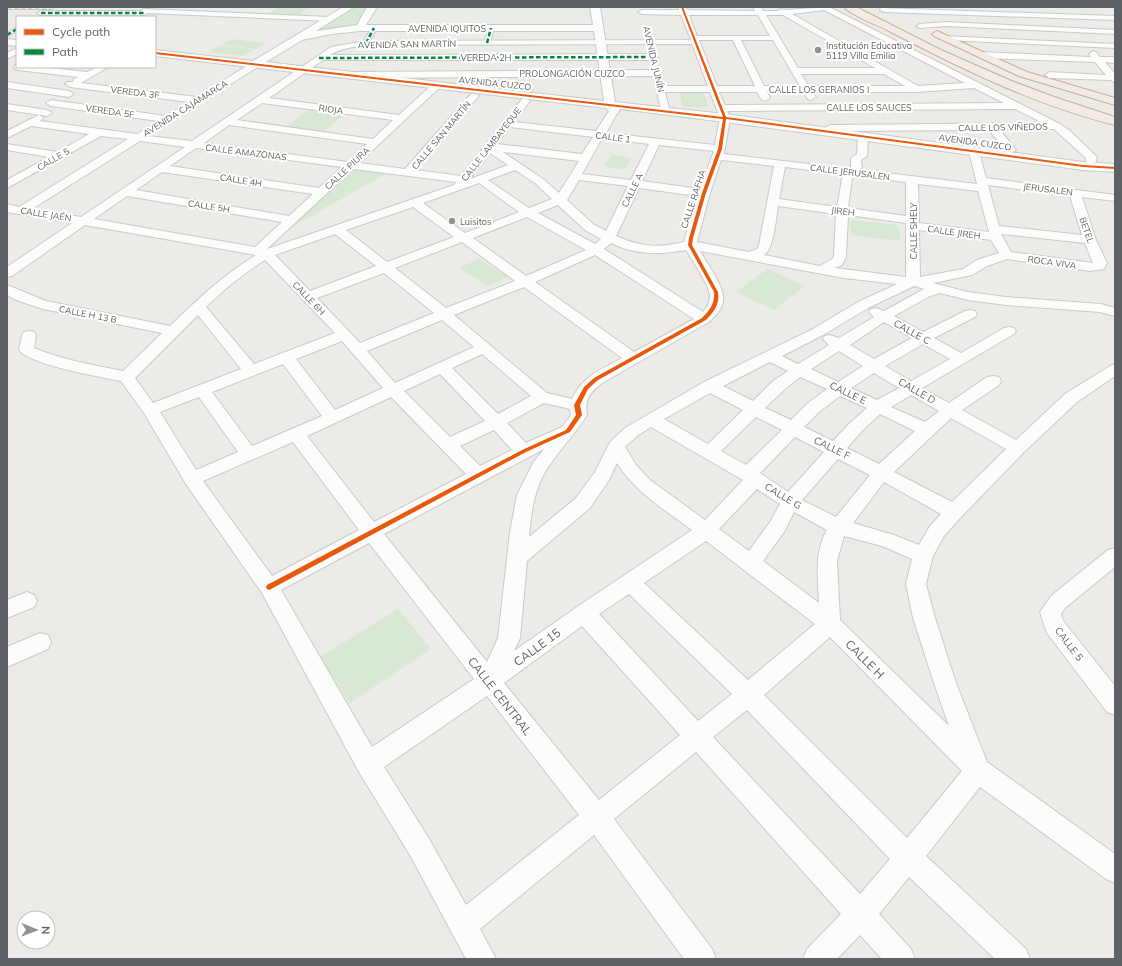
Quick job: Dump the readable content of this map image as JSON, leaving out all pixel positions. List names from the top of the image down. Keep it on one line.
{"streets":{"street":["AVENIDA IQUITOS","AVENIDA SAN MARTÍN","VEREDA 2H","AVENIDA JUNÍN","PROLONGACIÓN CUZCO","AVENIDA CUZCO","CALLE LOS GERANIOS I","VEREDA 3F","CALLE LOS SAUCES","AVENIDA CAJAMARCA","RIOJA","VEREDA 5F","CALLE LOS VIÑEDOS","CALLE SAN MARTÍN","CALLE 1","CALLE LAMBAYEQUE","CALLE AMAZONAS","CALLE 5","CALLE PIURA","CALLE JERUSALEN","CALLE 4H","JERUSALEN","CALLE A","CALLE RAFHA","CALLE 5H","JIREH","CALLE JAÉN","BETEL","CALLE SHELY","CALLE JIREH","ROCA VIVA","CALLE 6H","CALLE H 13 B","CALLE C","CALLE D","CALLE E","CALLE F","CALLE G","CALLE 15","CALLE H","CALLE CENTRAL"]},"crossings":[["AVENIDA IQUITOS","AVENIDA CAJAMARCA"],["AVENIDA SAN MARTÍN","VEREDA 2H"],["AVENIDA SAN MARTÍN","AVENIDA JUNÍN"],["AVENIDA SAN MARTÍN","AVENIDA CUZCO"],["AVENIDA SAN MARTÍN","RIOJA"],["AVENIDA SAN MARTÍN","CALLE AMAZONAS"],["AVENIDA SAN MARTÍN","CALLE 4H"],["AVENIDA SAN MARTÍN","CALLE 5H"],["AVENIDA SAN MARTÍN","CALLE JAÉN"],["VEREDA 2H","AVENIDA JUNÍN"],["AVENIDA JUNÍN","PROLONGACIÓN CUZCO"],["AVENIDA JUNÍN","AVENIDA CUZCO"],["AVENIDA JUNÍN","CALLE LOS GERANIOS I"],["PROLONGACIÓN CUZCO","AVENIDA CUZCO"],["AVENIDA CUZCO","CALLE LOS SAUCES"],["AVENIDA CUZCO","AVENIDA CAJAMARCA"],["AVENIDA CUZCO","CALLE LOS VIÑEDOS"],["AVENIDA CUZCO","CALLE SAN MARTÍN"],["AVENIDA CUZCO","CALLE LAMBAYEQUE"],["AVENIDA CUZCO","CALLE PIURA"],["AVENIDA CUZCO","CALLE RAFHA"],["VEREDA 3F","AVENIDA CAJAMARCA"],["CALLE LOS SAUCES","CALLE LOS VIÑEDOS"],["CALLE LOS SAUCES","CALLE RAFHA"],["AVENIDA CAJAMARCA","VEREDA 5F"],["AVENIDA CAJAMARCA","CALLE AMAZONAS"],["AVENIDA CAJAMARCA","CALLE JAÉN"],["RIOJA","CALLE PIURA"],["CALLE SAN MARTÍN","CALLE AMAZONAS"],["CALLE 1","CALLE LAMBAYEQUE"],["CALLE 1","CALLE JERUSALEN"],["CALLE 1","CALLE A"],["CALLE 1","CALLE RAFHA"],["CALLE LAMBAYEQUE","CALLE AMAZONAS"],["CALLE AMAZONAS","CALLE 5"],["CALLE AMAZONAS","CALLE PIURA"],["CALLE PIURA","CALLE 4H"],["CALLE PIURA","CALLE 5H"],["CALLE PIURA","CALLE 6H"],["CALLE JERUSALEN","JERUSALEN"],["CALLE JERUSALEN","CALLE RAFHA"],["CALLE JERUSALEN","CALLE SHELY"],["JERUSALEN","BETEL"],["JIREH","CALLE SHELY"],["JIREH","CALLE JIREH"],["BETEL","CALLE JIREH"],["BETEL","ROCA VIVA"],["CALLE SHELY","CALLE JIREH"],["CALLE C","CALLE 15"],["CALLE D","CALLE 15"],["CALLE E","CALLE 15"],["CALLE F","CALLE 15"],["CALLE G","CALLE 15"],["CALLE 15","CALLE H"],["CALLE 15","CALLE CENTRAL"]],"places":["Institución Educativa 5119 Villa Emilia","Luisitos"],"legend":["Cycle path","Path"],"north":"right"}
